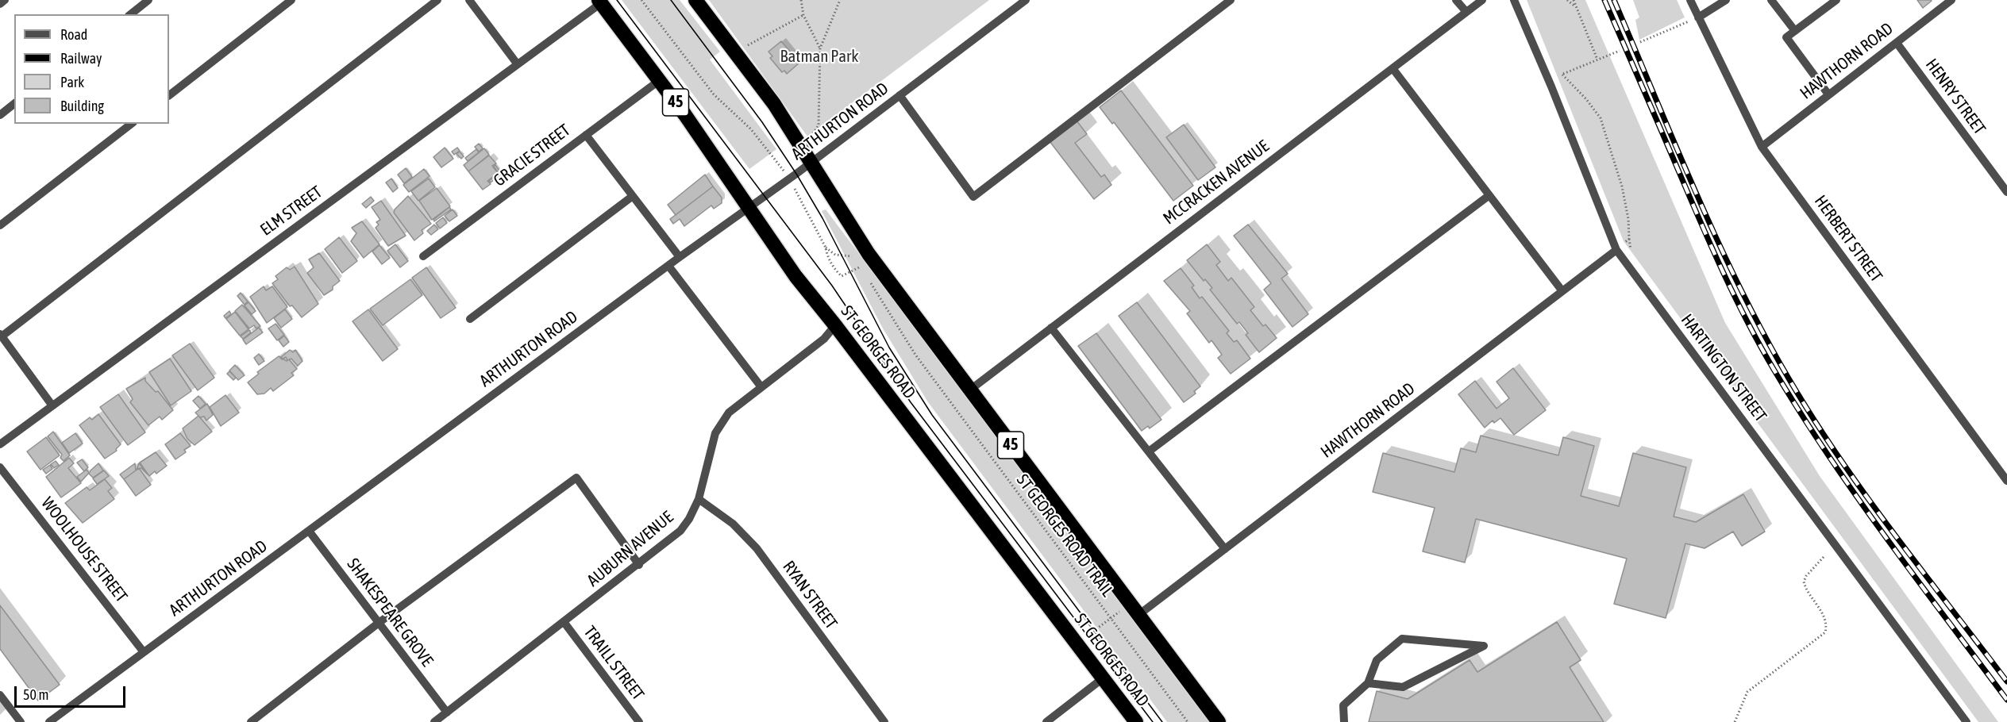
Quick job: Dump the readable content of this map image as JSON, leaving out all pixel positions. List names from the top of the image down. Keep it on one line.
{"streets":{"highway":["45","ST GEORGES ROAD"],"street":["HAWTHORN ROAD","HENRY STREET","ARTHURTON ROAD","GRACIE STREET","MCCRACKEN AVENUE","ELM STREET","HERBERT STREET","HARTINGTON STREET","AUBURN AVENUE","WOOLHOUSE STREET","RYAN STREET","SHAKESPEARE GROVE","TRAILL STREET"],"path":["ST GEORGES ROAD TRAIL"]},"crossings":[["HAWTHORN ROAD","HENRY STREET"],["HAWTHORN ROAD","45"],["HAWTHORN ROAD","HERBERT STREET"],["HAWTHORN ROAD","HARTINGTON STREET"],["45","ARTHURTON ROAD"],["45","MCCRACKEN AVENUE"],["ARTHURTON ROAD","ST GEORGES ROAD"],["ARTHURTON ROAD","WOOLHOUSE STREET"],["ARTHURTON ROAD","SHAKESPEARE GROVE"],["GRACIE STREET","ST GEORGES ROAD"],["ELM STREET","ST GEORGES ROAD"],["ST GEORGES ROAD","AUBURN AVENUE"],["AUBURN AVENUE","RYAN STREET"],["AUBURN AVENUE","SHAKESPEARE GROVE"],["AUBURN AVENUE","TRAILL STREET"]],"parks":["Batman Park"],"legend":["Road","Railway","Park","Building"],"scale_bar":"50 m"}
